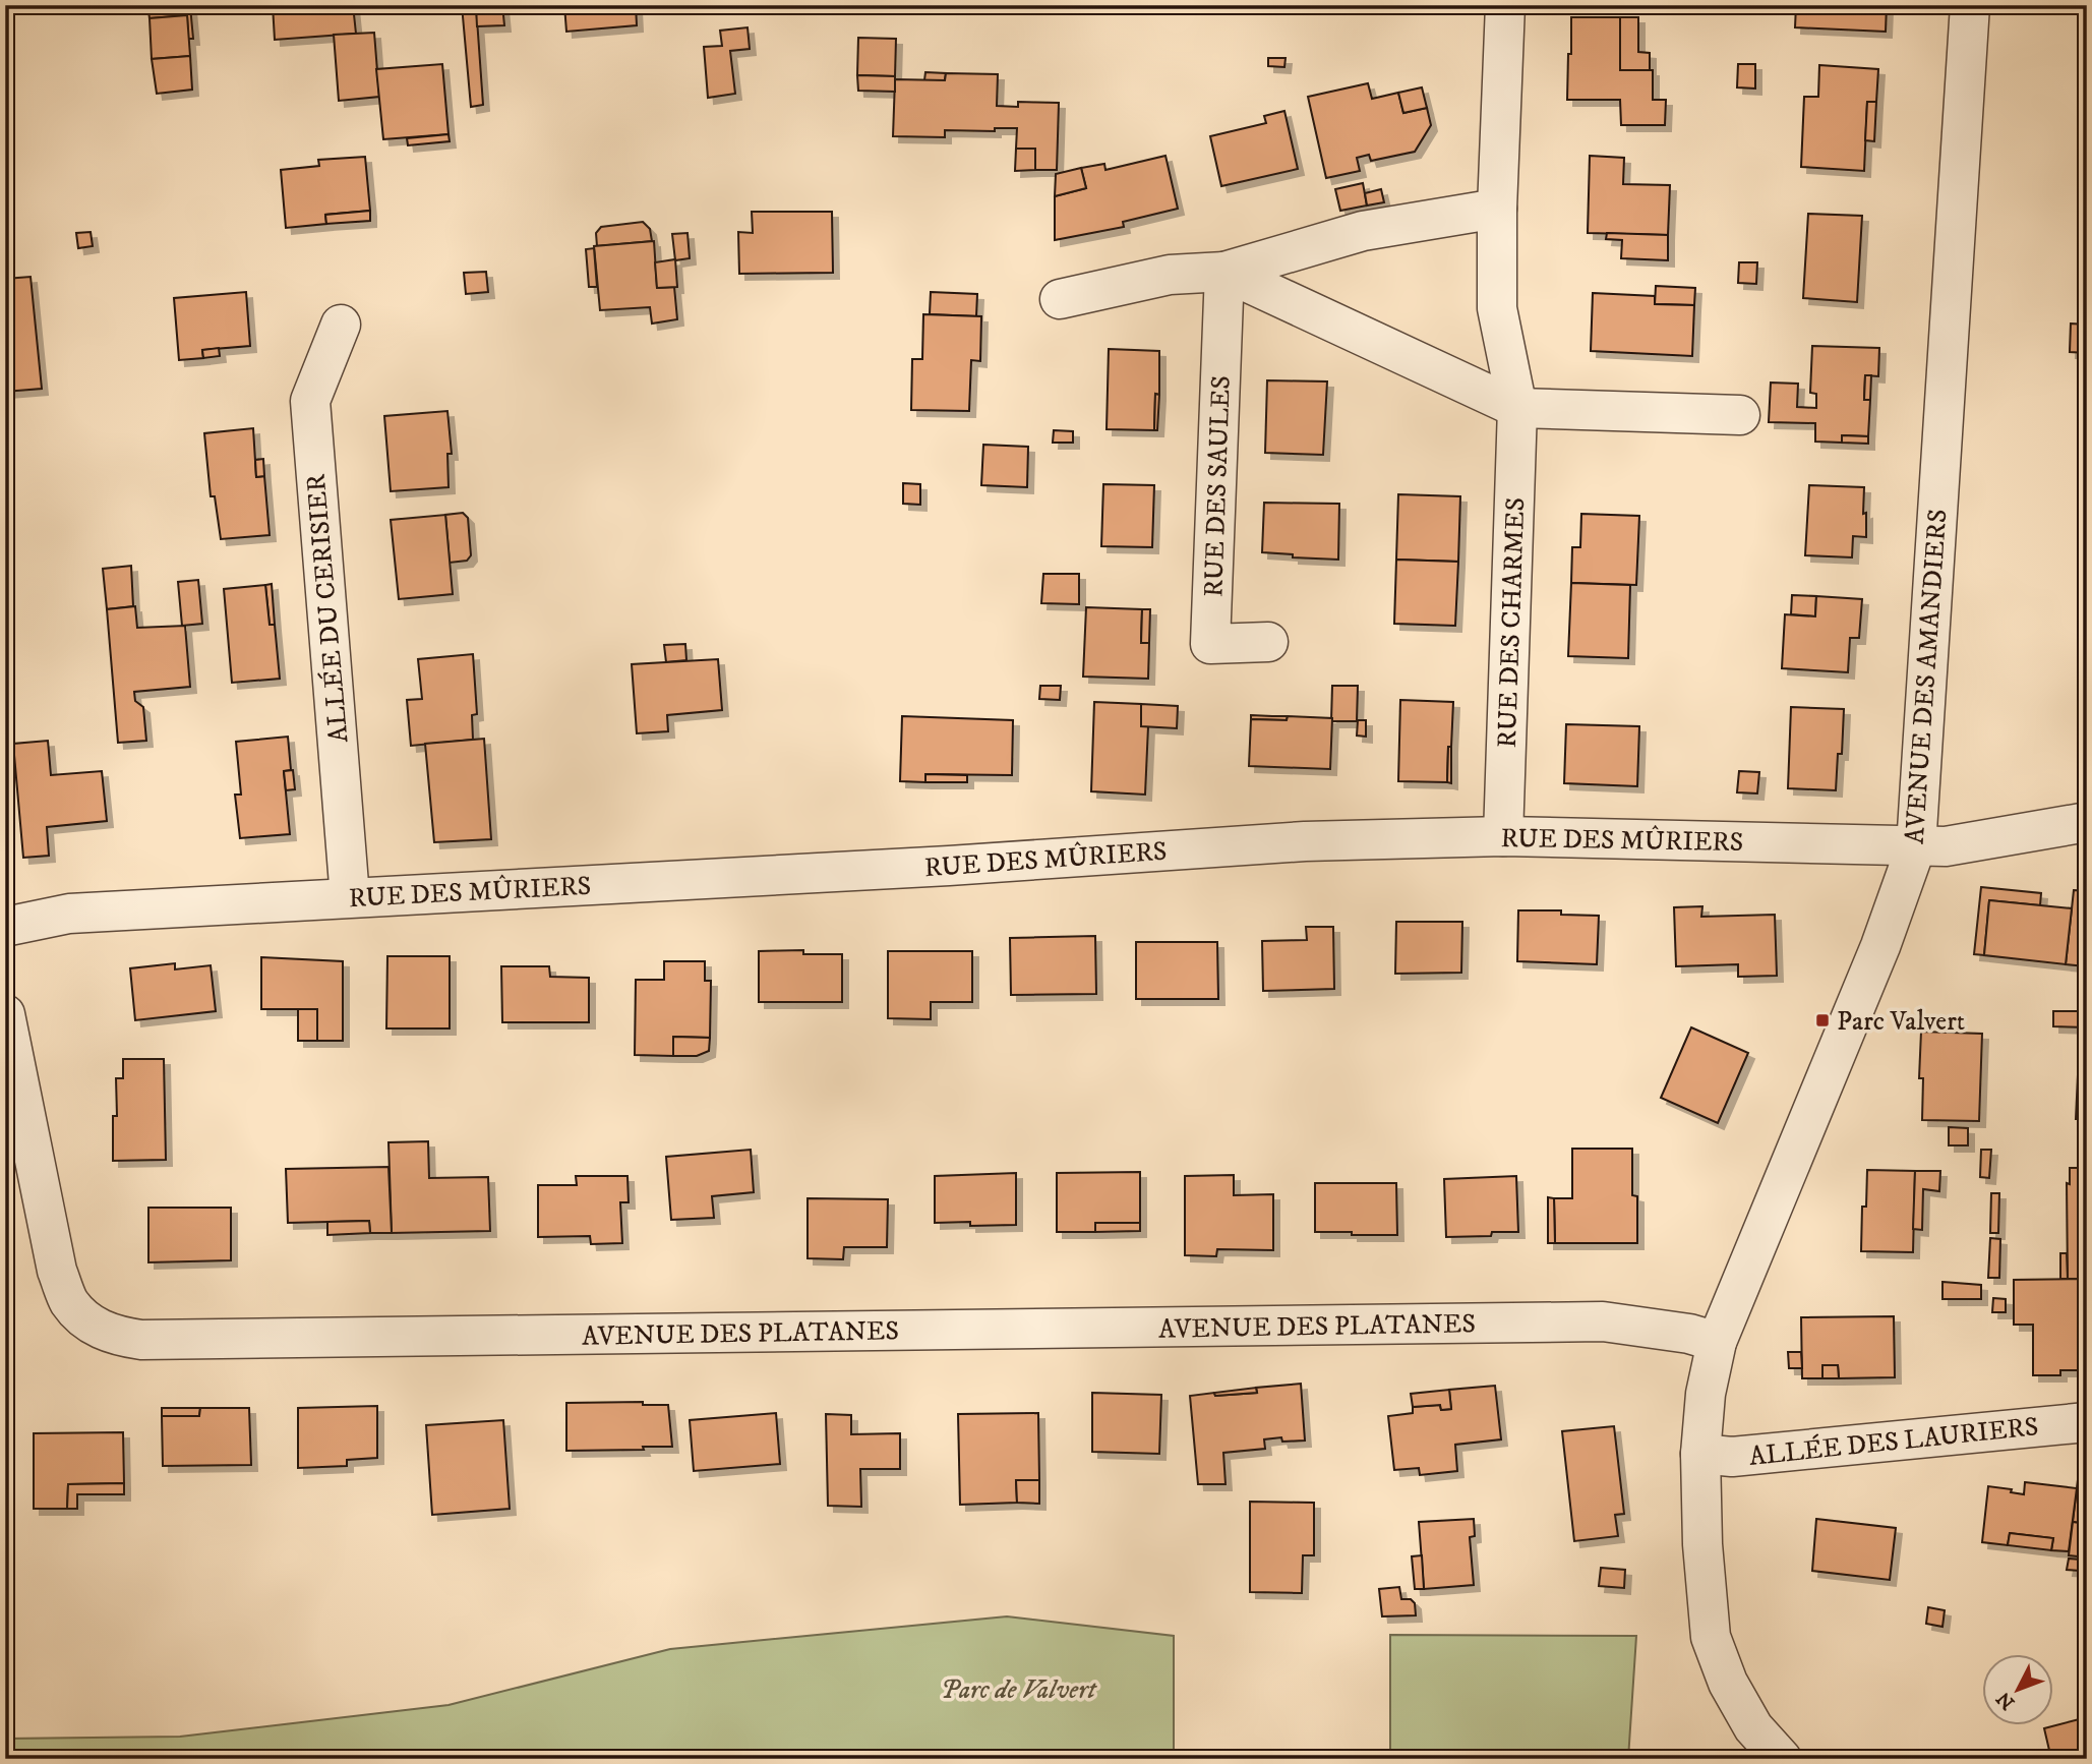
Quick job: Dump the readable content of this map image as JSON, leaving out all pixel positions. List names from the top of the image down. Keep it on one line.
{"streets":{"street":["RUE DES SAULES","ALLÉE DU CERISIER","RUE DES CHARMES","AVENUE DES AMANDIERS","RUE DES MÛRIERS","AVENUE DES PLATANES","ALLÉE DES LAURIERS"]},"crossings":[["ALLÉE DU CERISIER","RUE DES MÛRIERS"],["RUE DES CHARMES","RUE DES MÛRIERS"],["AVENUE DES AMANDIERS","RUE DES MÛRIERS"],["AVENUE DES AMANDIERS","AVENUE DES PLATANES"],["AVENUE DES AMANDIERS","ALLÉE DES LAURIERS"]],"parks":["Parc de Valvert"],"places":{"transit":["Parc Valvert"]},"north":"bottom left"}
